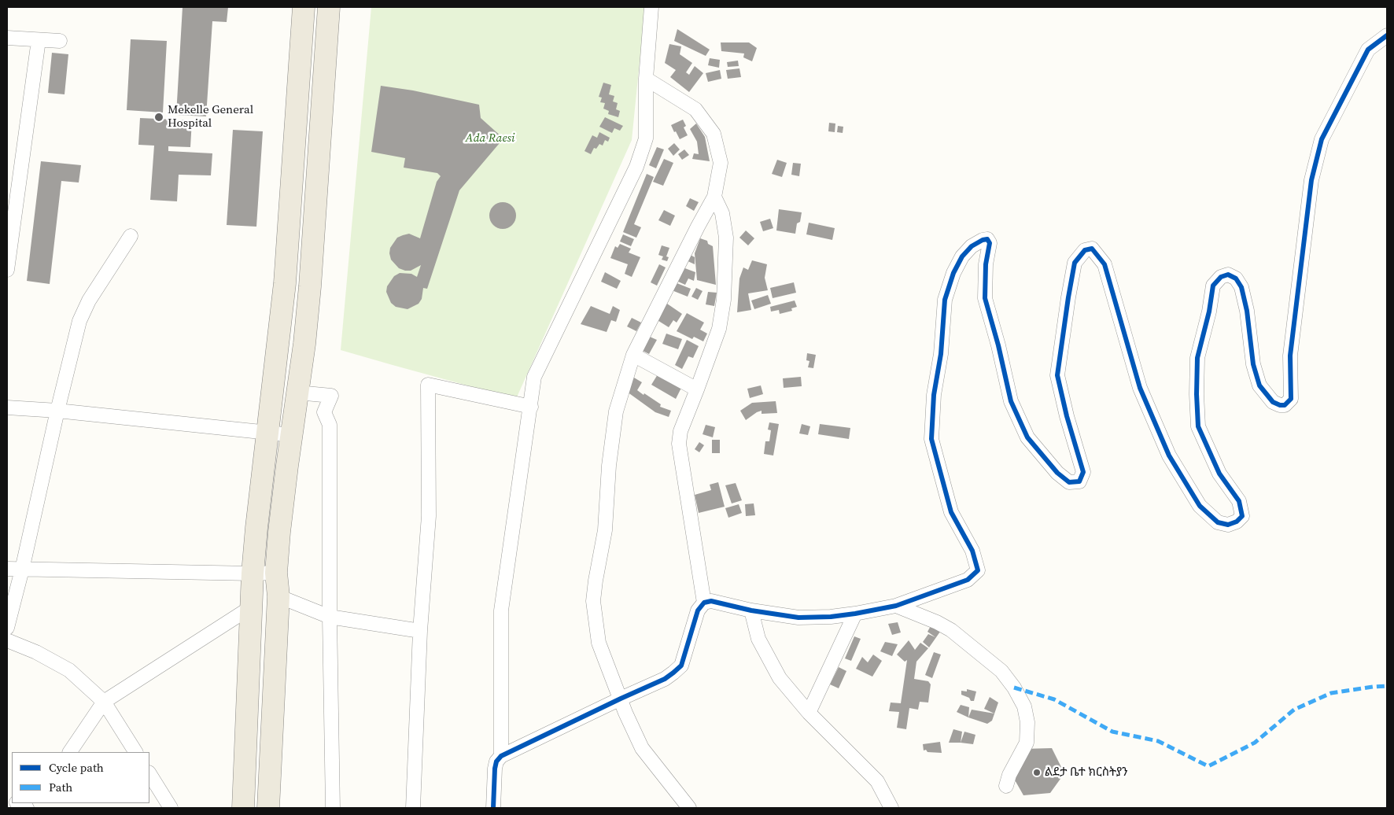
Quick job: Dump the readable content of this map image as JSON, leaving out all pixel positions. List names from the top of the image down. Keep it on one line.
{"parks":["Ada Raesi"],"places":["Mekelle General Hospital","ልደታ ቤተ ክርስትያን"],"legend":["Cycle path","Path"]}
